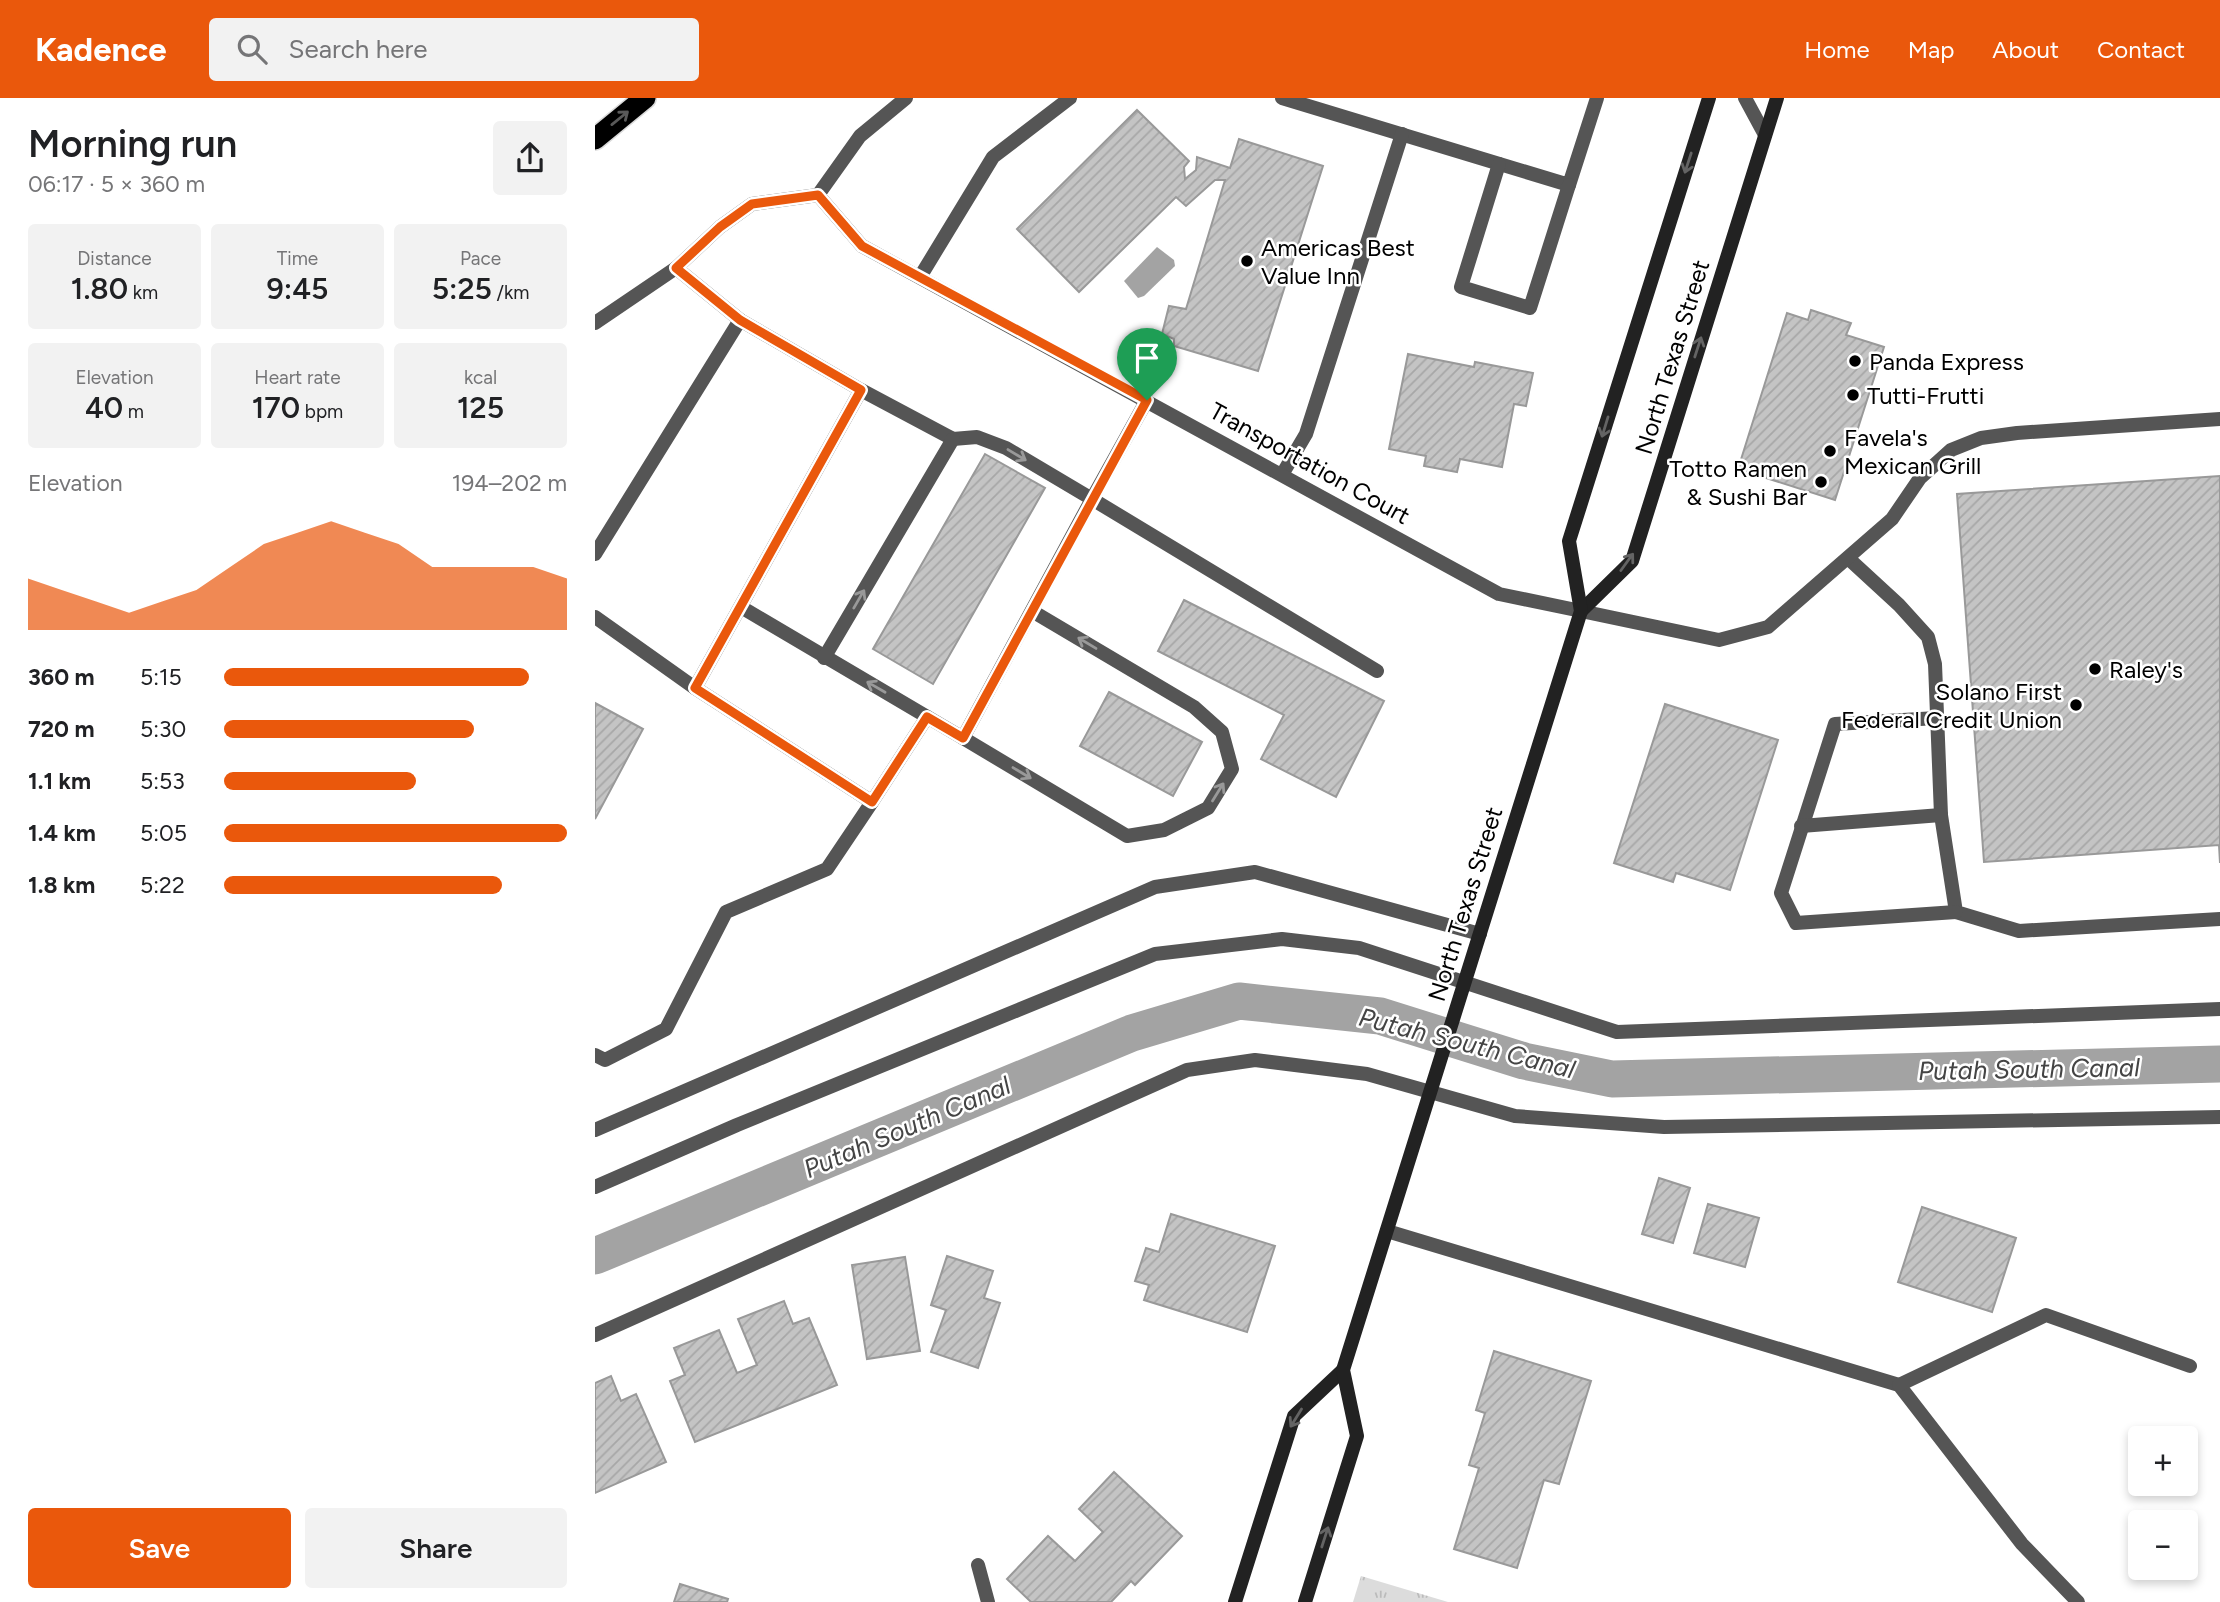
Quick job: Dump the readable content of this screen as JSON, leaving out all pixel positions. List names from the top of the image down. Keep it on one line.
{"streets":{"main road":["North Texas Street"],"street":["Transportation Court"]},"crossings":[["North Texas Street","Transportation Court"]],"water":["Putah South Canal"],"places":["Americas Best Value Inn","Panda Express","Tutti-Frutti","Favela's Mexican Grill","Totto Ramen & Sushi Bar","Raley's","Solano First Federal Credit Union"],"page":{"header":"Kadence","search":"Search here","nav":["Home","Map","About","Contact"],"heading":["Morning run","06:17 · 5 × 360 m"],"stats":[["Distance","1.80 km"],["Time","9:45"],["Pace","5:25 /km"],["Elevation","40 m"],["Heart rate","170 bpm"],["kcal","125"]],"chart":["Elevation","194–202 m"],"list":[{"name":"360 m","note":"5:15"},{"name":"720 m","note":"5:30"},{"name":"1.1 km","note":"5:53"},{"name":"1.4 km","note":"5:05"},{"name":"1.8 km","note":"5:22"}],"map_buttons":["+","−"],"buttons":["Save","Share"]}}
